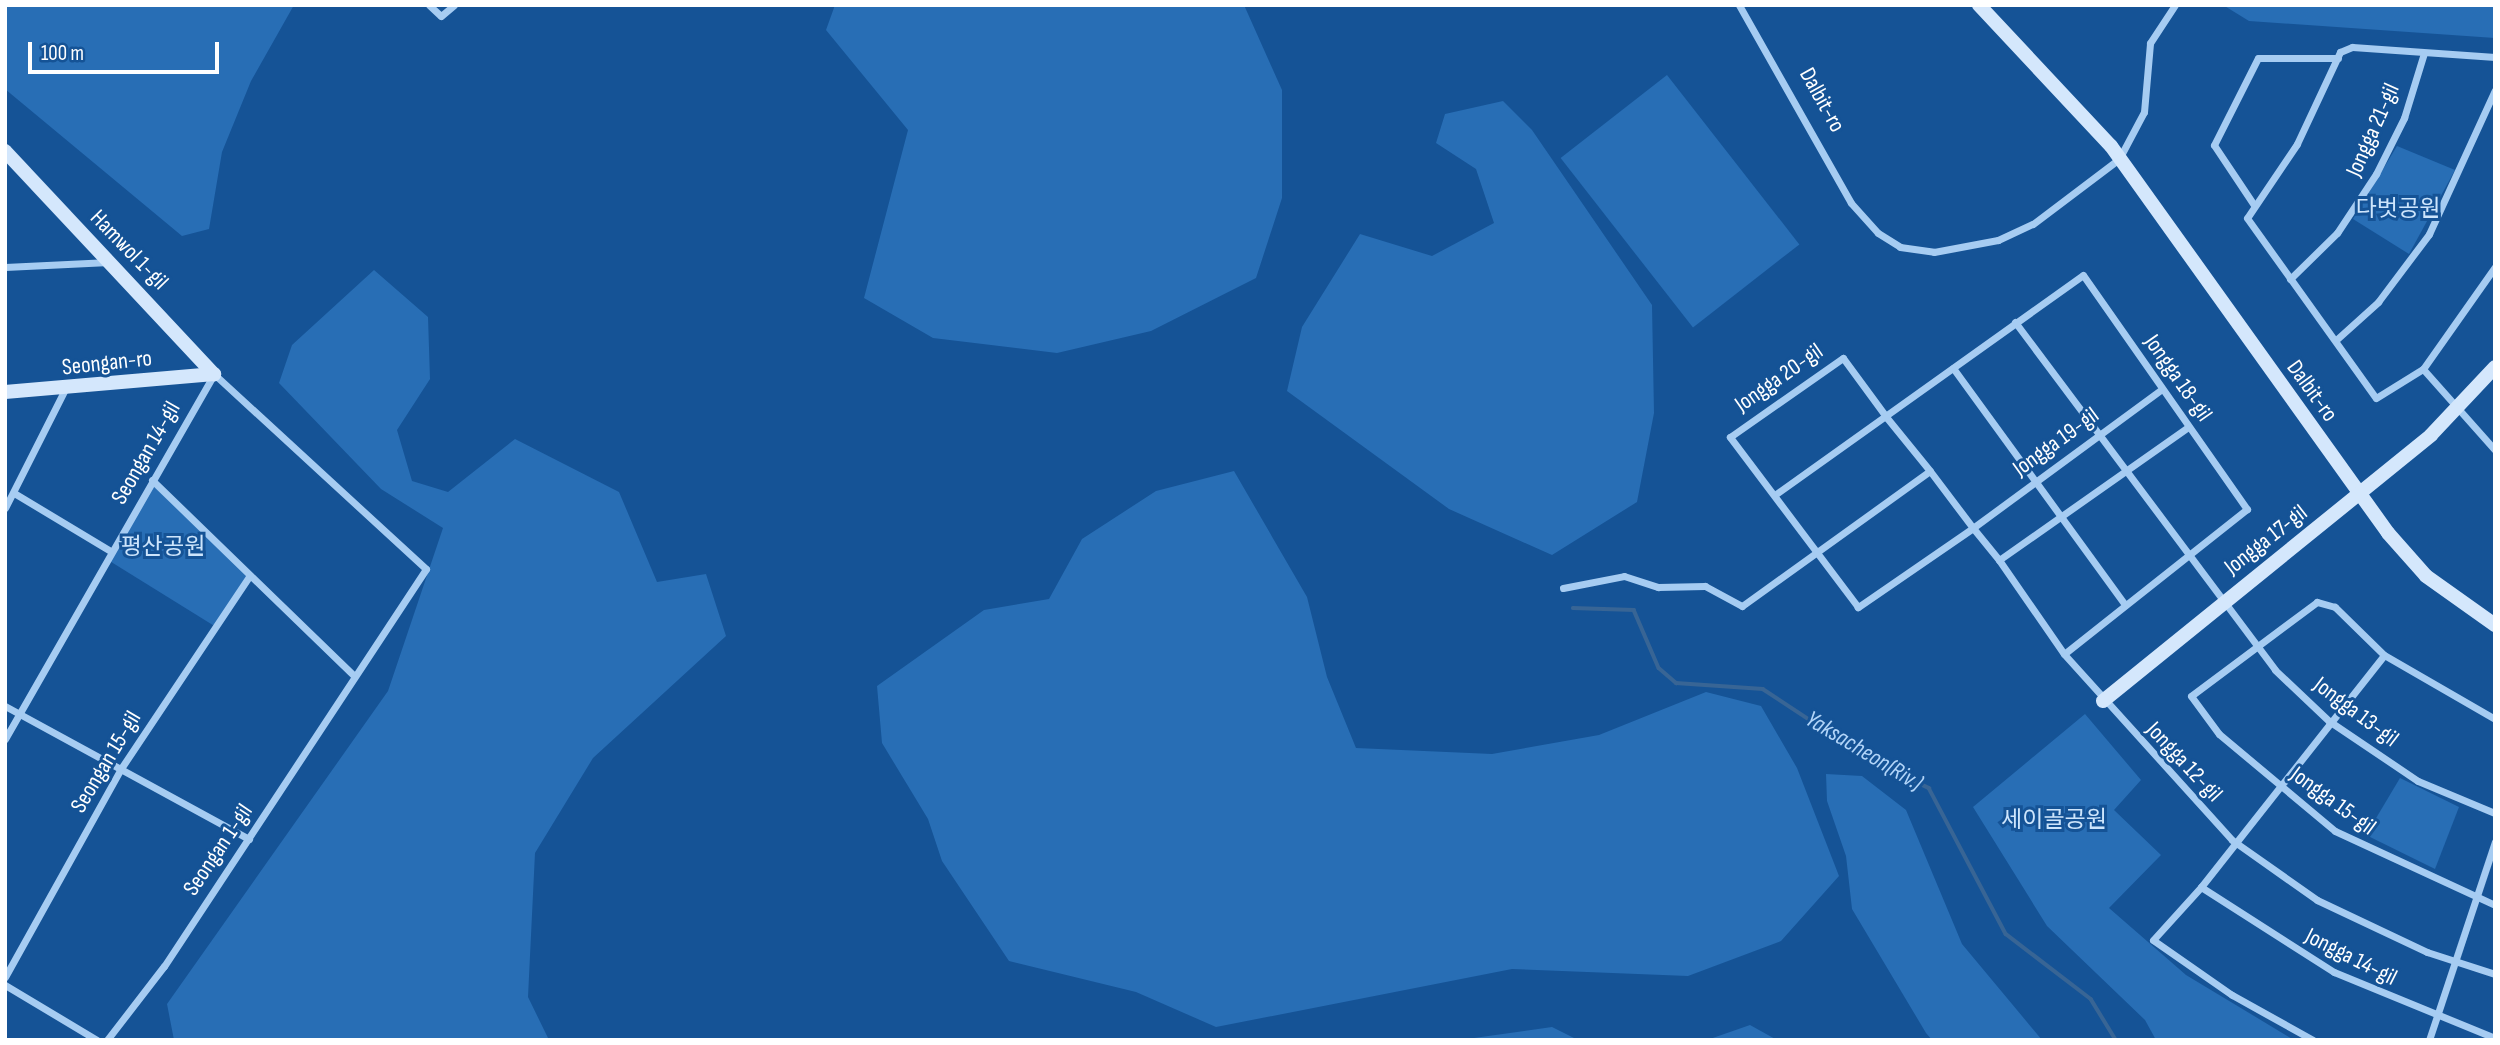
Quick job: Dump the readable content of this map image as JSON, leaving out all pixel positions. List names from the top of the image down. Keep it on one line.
{"streets":{"street":["Dalbit-ro","Jongga 21-gil","Hamwol 1-gil","Seongan-ro","Jongga 20-gil","Jongga 18-gil","Jongga 19-gil","Seongan 14-gil","Jongga 17-gil","Jongga 13-gil","Seongan 15-gil","Jongga 12-gil","Jongga 15-gil","Seongan 1-gil","Jongga 14-gil"]},"crossings":[["Dalbit-ro","Jongga 17-gil"],["Hamwol 1-gil","Seongan-ro"],["Hamwol 1-gil","Seongan 14-gil"],["Hamwol 1-gil","Seongan 1-gil"],["Seongan-ro","Seongan 14-gil"],["Seongan-ro","Seongan 1-gil"],["Jongga 20-gil","Jongga 18-gil"],["Jongga 20-gil","Jongga 19-gil"],["Jongga 20-gil","Jongga 12-gil"],["Jongga 18-gil","Jongga 19-gil"],["Jongga 18-gil","Jongga 13-gil"],["Jongga 18-gil","Jongga 12-gil"],["Jongga 19-gil","Jongga 12-gil"],["Seongan 14-gil","Seongan 1-gil"],["Jongga 17-gil","Jongga 13-gil"],["Jongga 17-gil","Jongga 12-gil"],["Jongga 13-gil","Jongga 15-gil"]],"water":["Yaksacheon(Riv.)"],"parks":["다벗공원","평산공원","세이골공원"],"scale_bar":"100 m"}
